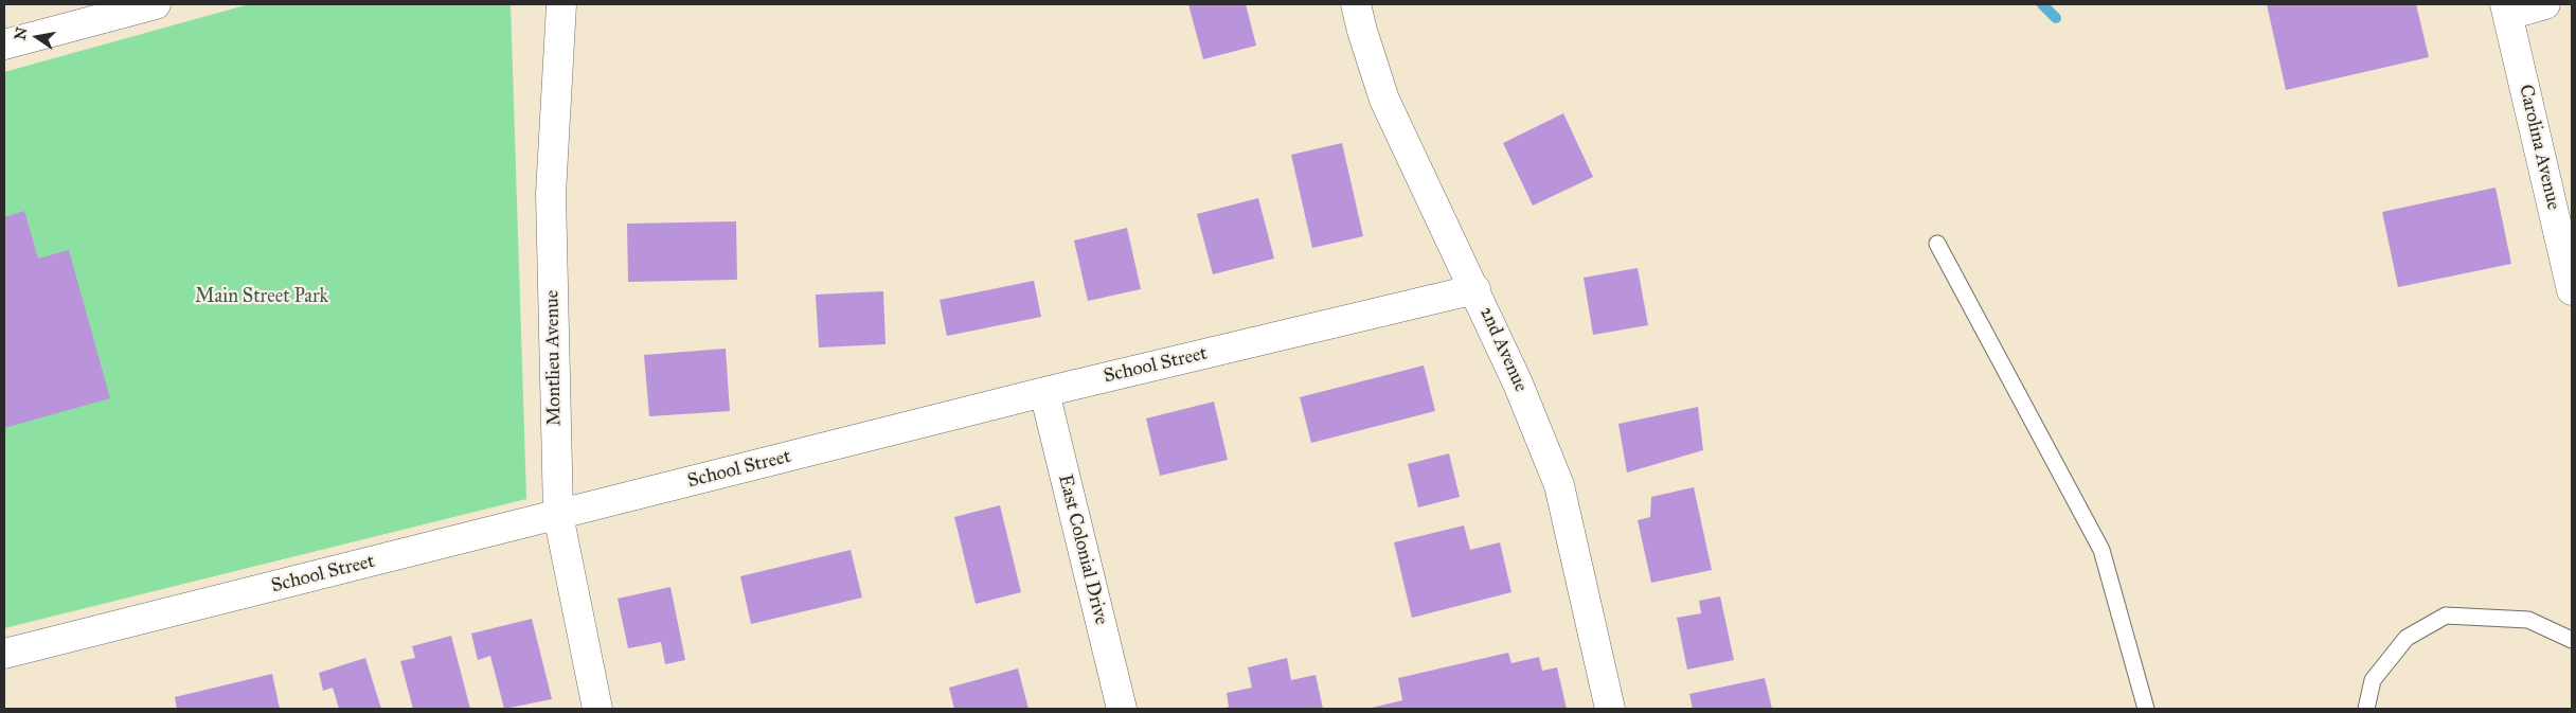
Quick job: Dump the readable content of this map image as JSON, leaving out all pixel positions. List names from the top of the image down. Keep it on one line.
{"streets":{"street":["Carolina Avenue","2nd Avenue","Montlieu Avenue","School Street","East Colonial Drive"]},"crossings":[["2nd Avenue","School Street"],["Montlieu Avenue","School Street"],["School Street","East Colonial Drive"]],"parks":["Main Street Park"],"north":"left"}
